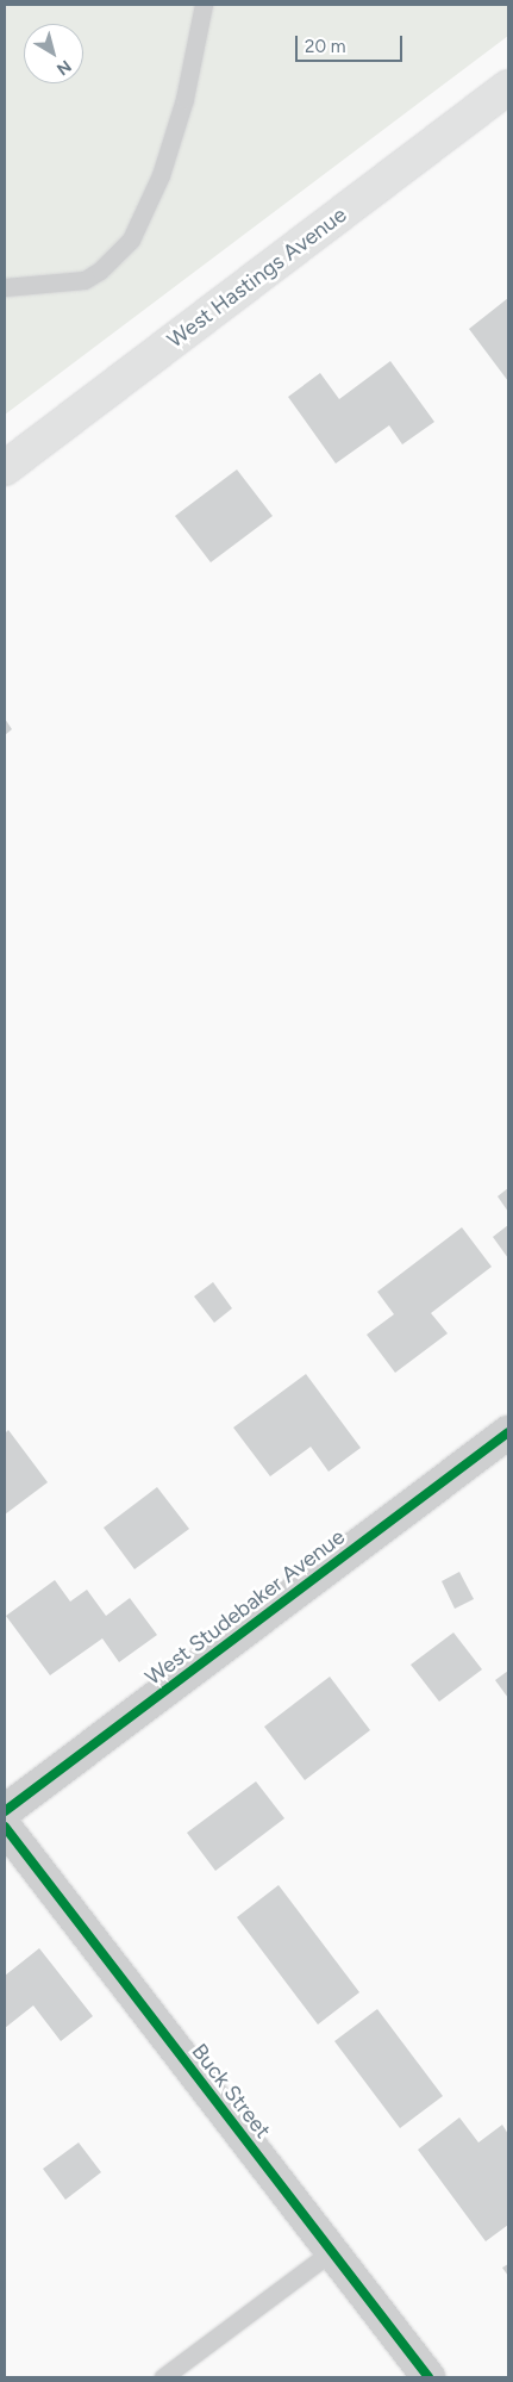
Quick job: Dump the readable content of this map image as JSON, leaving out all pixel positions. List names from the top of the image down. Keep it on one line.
{"streets":{"main road":["West Hastings Avenue"],"street":["West Studebaker Avenue","Buck Street"]},"scale_bar":"20 m","north":"bottom right"}
